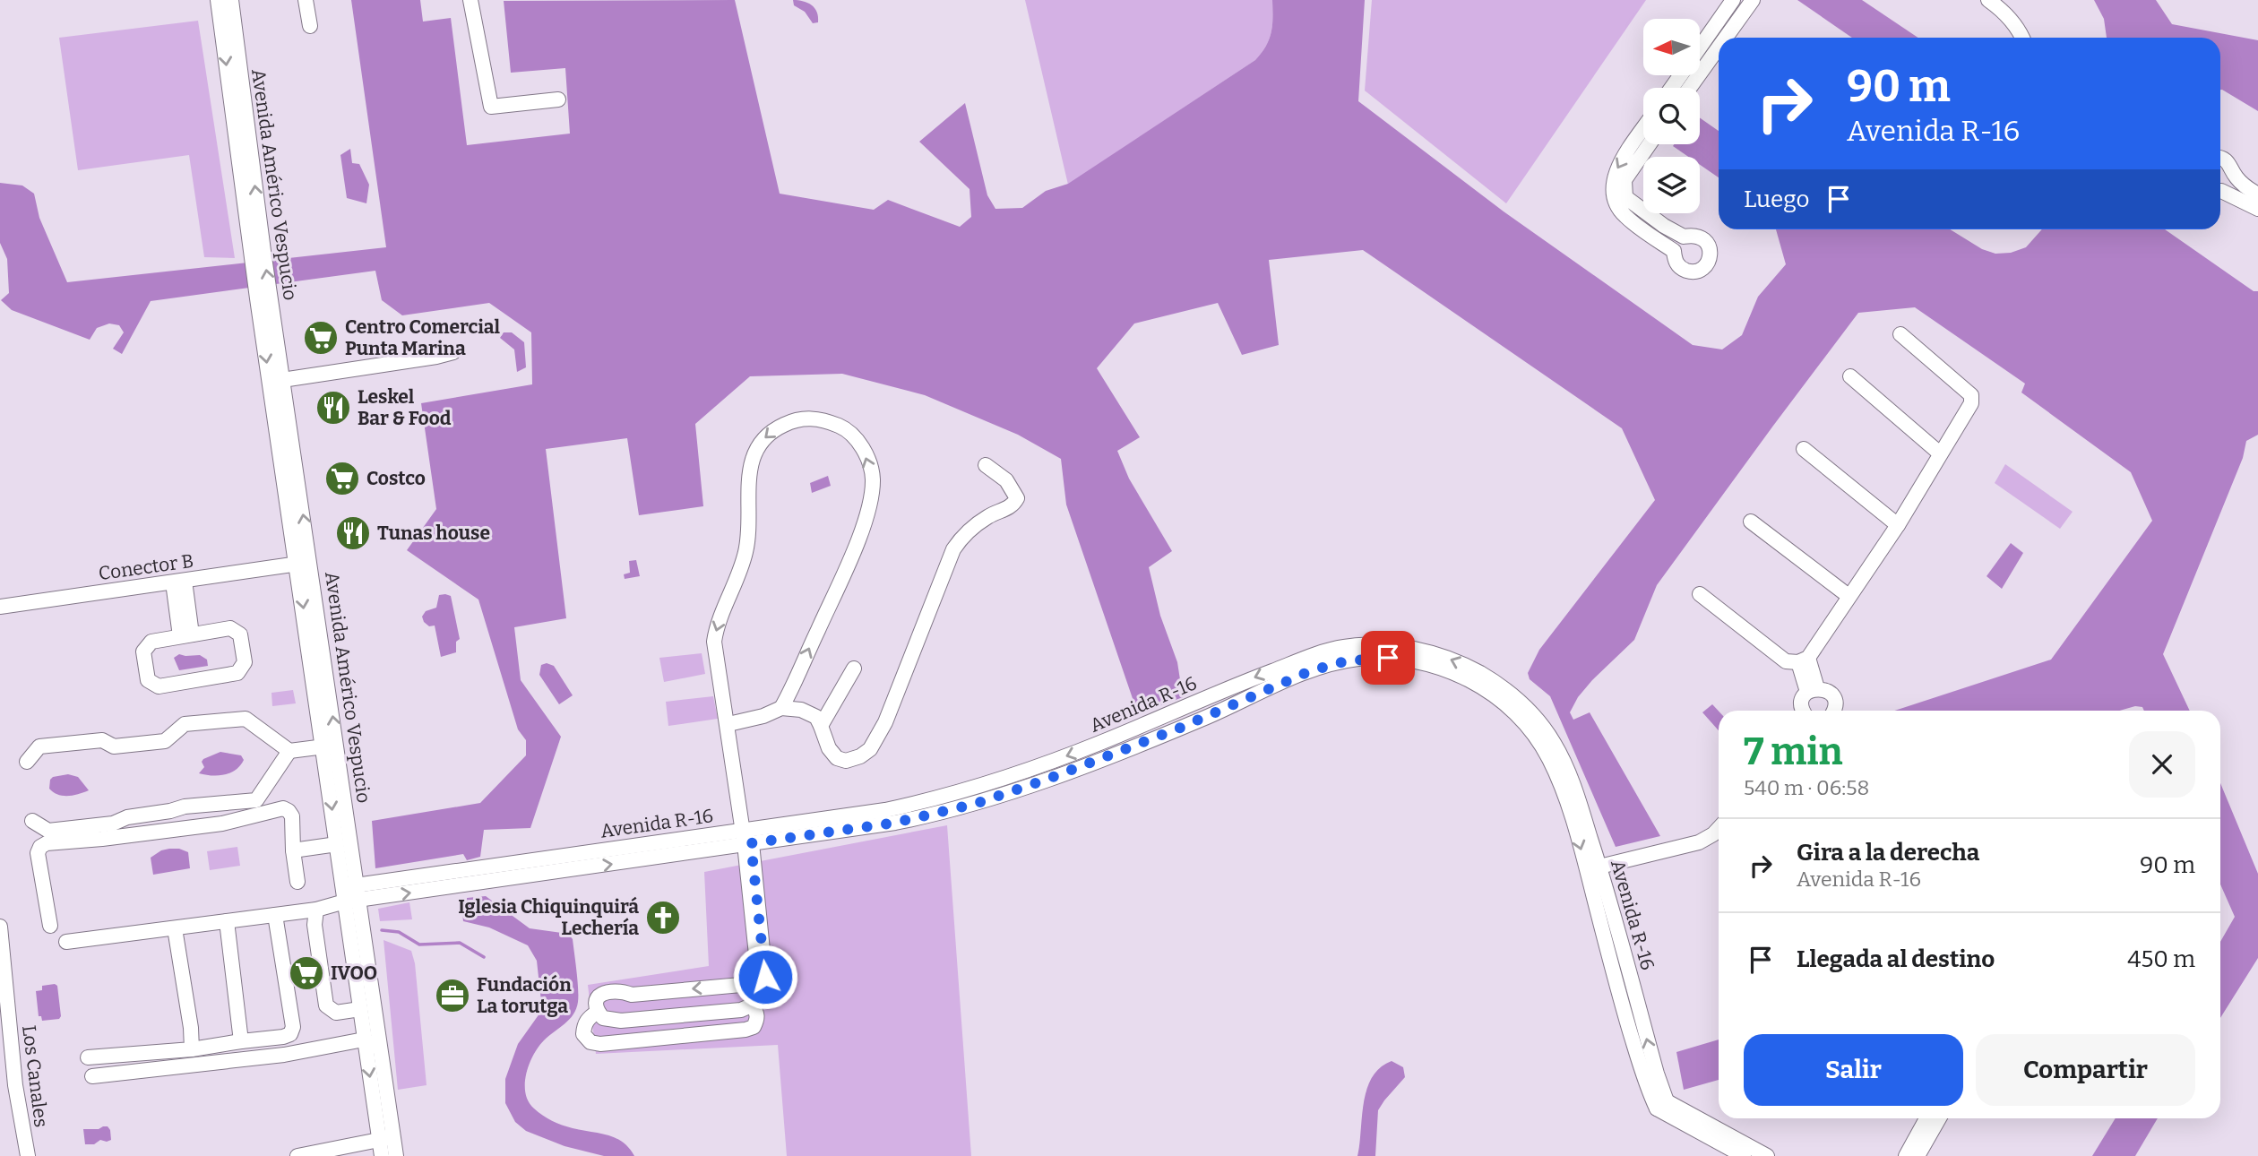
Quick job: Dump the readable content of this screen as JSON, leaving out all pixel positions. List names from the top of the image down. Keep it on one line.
{"streets":{"street":["Avenida Américo Vespucio","Conector B","Avenida R-16","Los Canales"]},"crossings":[["Avenida Américo Vespucio","Conector B"],["Avenida Américo Vespucio","Avenida R-16"]],"places":{"supermarket":["Centro Comercial Punta Marina","Costco","IVOO"],"restaurant":["Leskel Bar & Food","Tunas house"],"church":["Iglesia Chiquinquirá Lechería"],"office":["Fundación La torutga"]},"north":"left","page":{"turn":["90 m","Avenida R-16"],"then":"Luego","heading":["7 min","540 m · 06:58"],"list":[{"name":"Gira a la derecha","note":"Avenida R-16","value":"90 m"},{"name":"Llegada al destino","value":"450 m"}],"buttons":["Salir","Compartir"]}}
